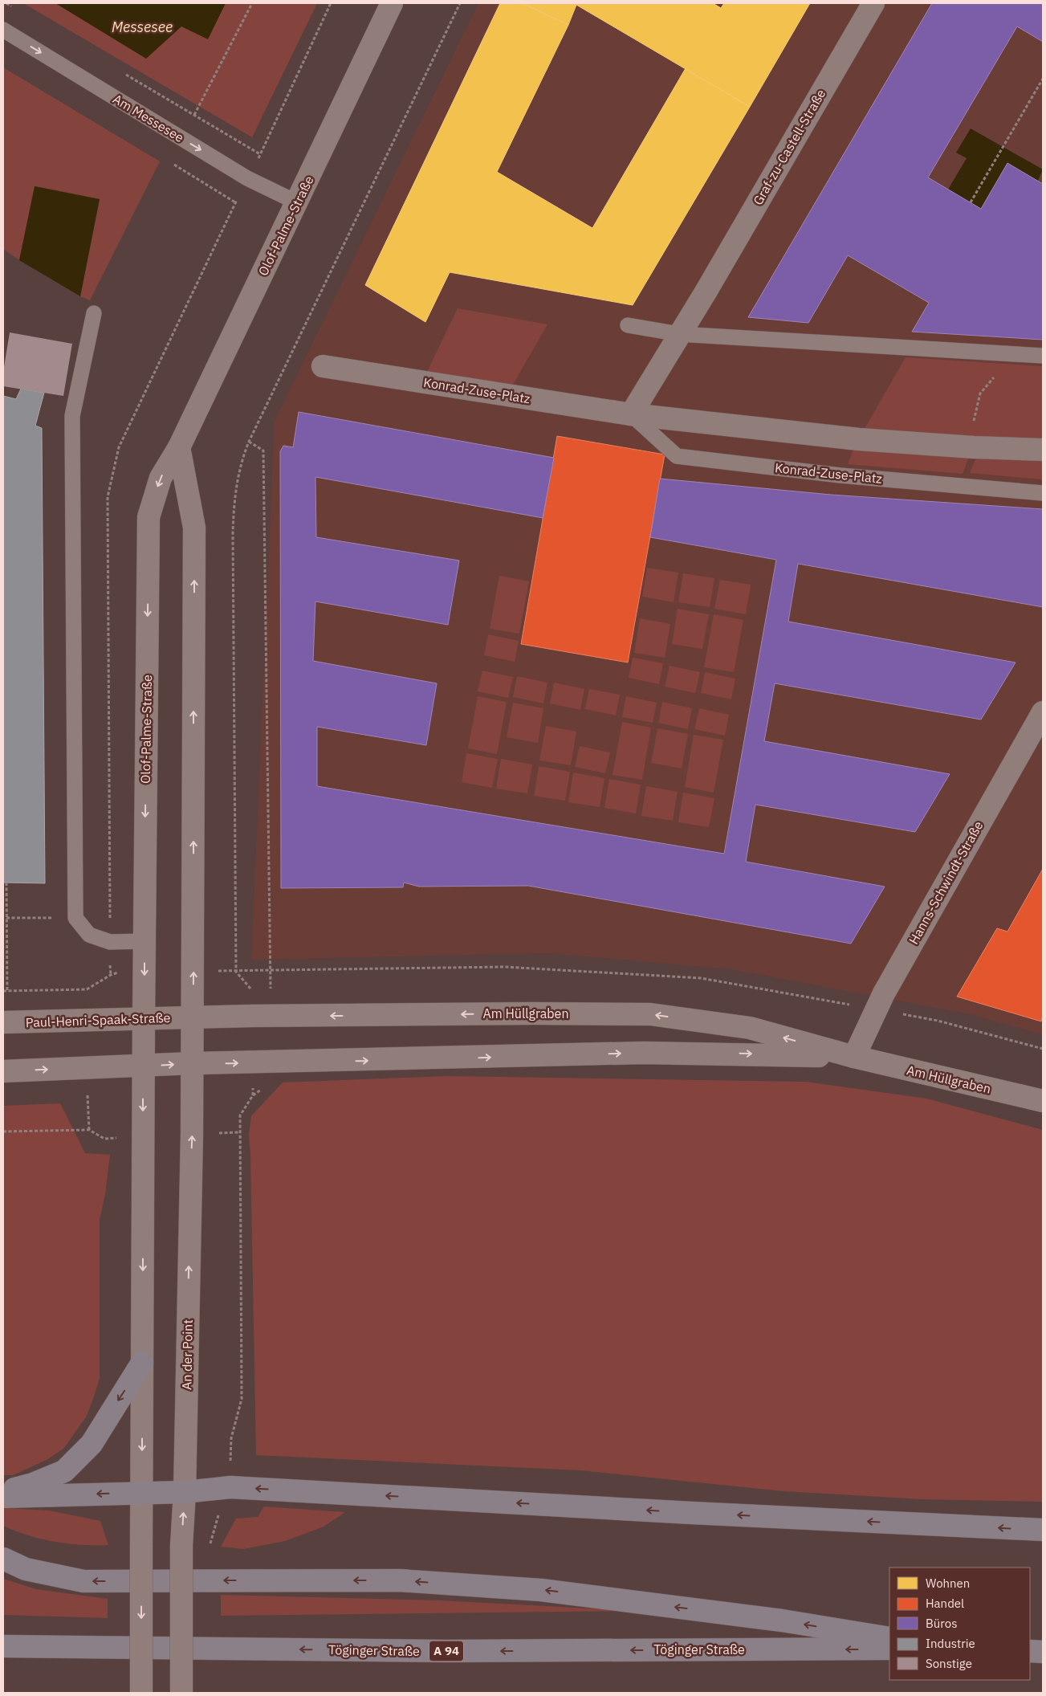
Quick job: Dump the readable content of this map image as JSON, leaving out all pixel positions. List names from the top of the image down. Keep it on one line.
{"streets":{"highway":["Töginger Straße","A 94"],"main road":["Graf-zu-Castell-Straße","Olof-Palme-Straße","Konrad-Zuse-Platz","Hanns-Schwindt-Straße","Am Hüllgraben","Paul-Henri-Spaak-Straße","An der Point"],"lane":["Am Messesee"]},"crossings":[["Am Messesee","Olof-Palme-Straße"],["Olof-Palme-Straße","Paul-Henri-Spaak-Straße"],["Hanns-Schwindt-Straße","Am Hüllgraben"],["Am Hüllgraben","Paul-Henri-Spaak-Straße"],["Am Hüllgraben","An der Point"],["Paul-Henri-Spaak-Straße","An der Point"]],"one_way":["Am Messesee"],"water":["Messesee"],"legend":["Wohnen","Handel","Büros","Industrie","Sonstige"]}
